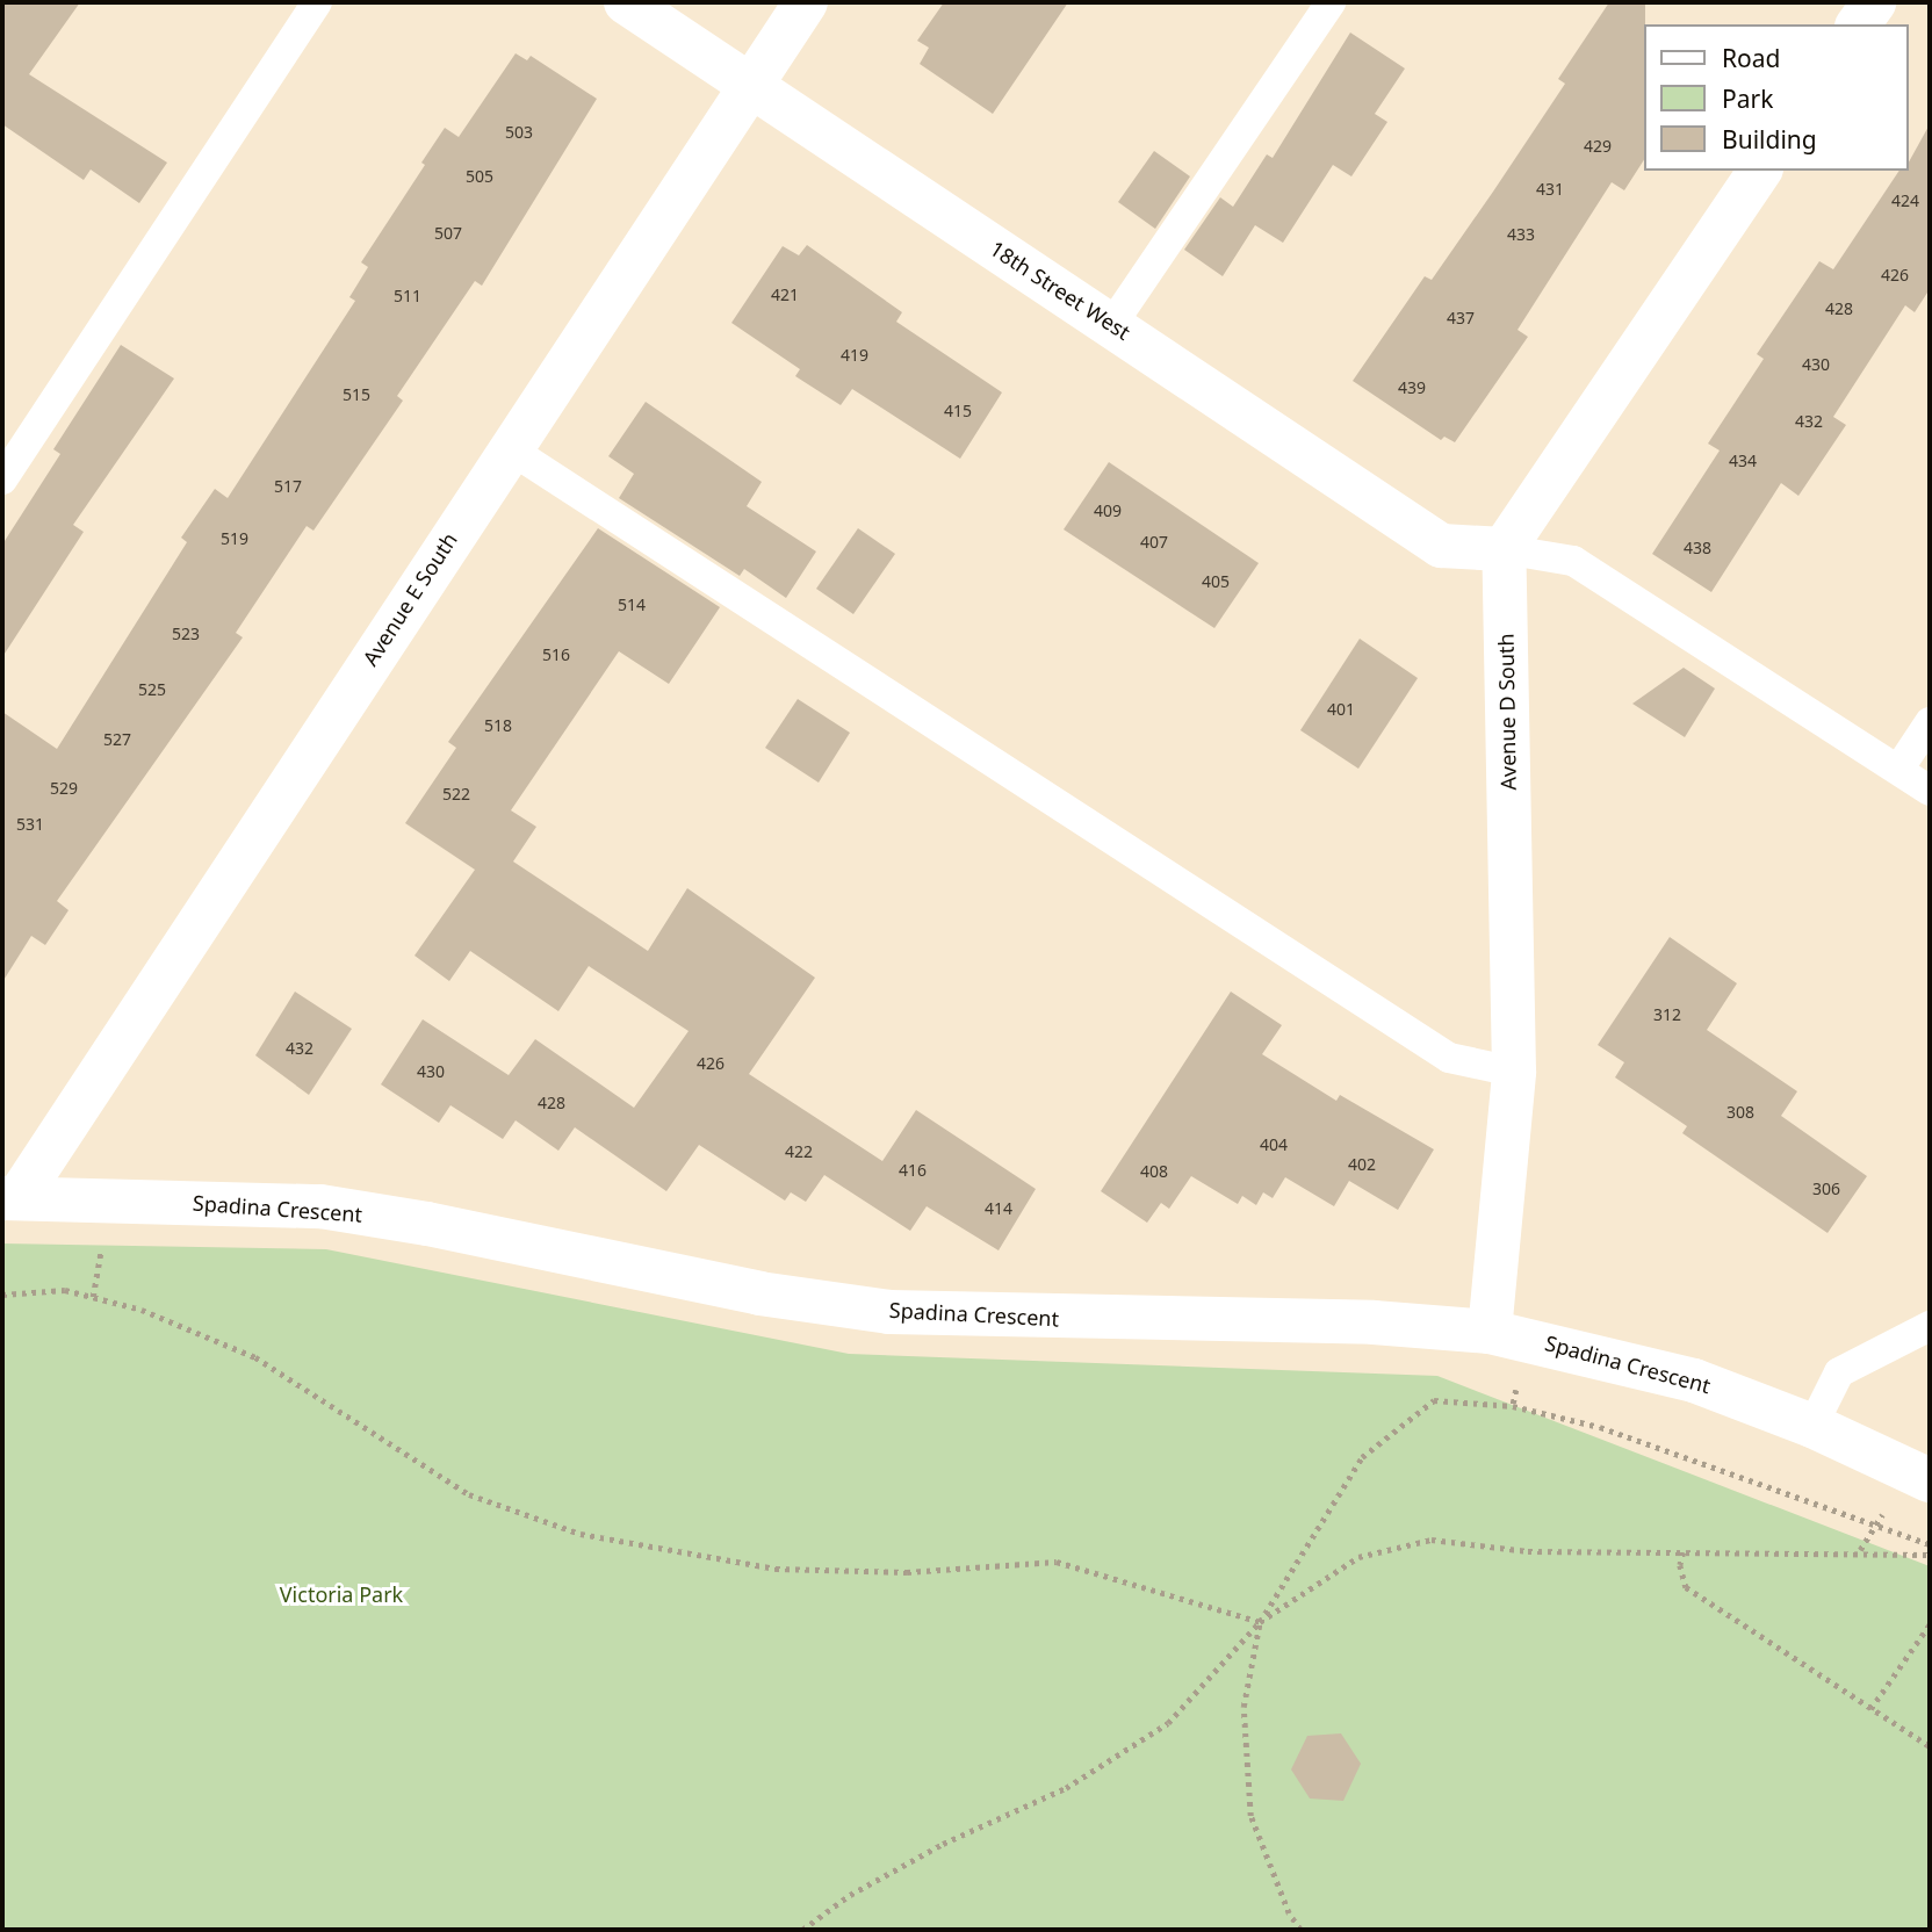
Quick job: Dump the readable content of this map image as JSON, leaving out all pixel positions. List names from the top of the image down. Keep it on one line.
{"streets":{"street":["18th Street West","Avenue E South","Avenue D South","Spadina Crescent"]},"crossings":[["18th Street West","Avenue E South"],["18th Street West","Avenue D South"],["Avenue E South","Spadina Crescent"],["Avenue D South","Spadina Crescent"]],"parks":["Victoria Park"],"house_numbers":["503","429","505","431","424","507","433","426","421","511","428","437","419","430","439","515","415","432","434","517","409","519","407","438","405","514","523","516","525","401","518","527","529","522","531","312","432","426","430","428","308","404","422","402","416","408","306","414"],"legend":["Road","Park","Building"]}
